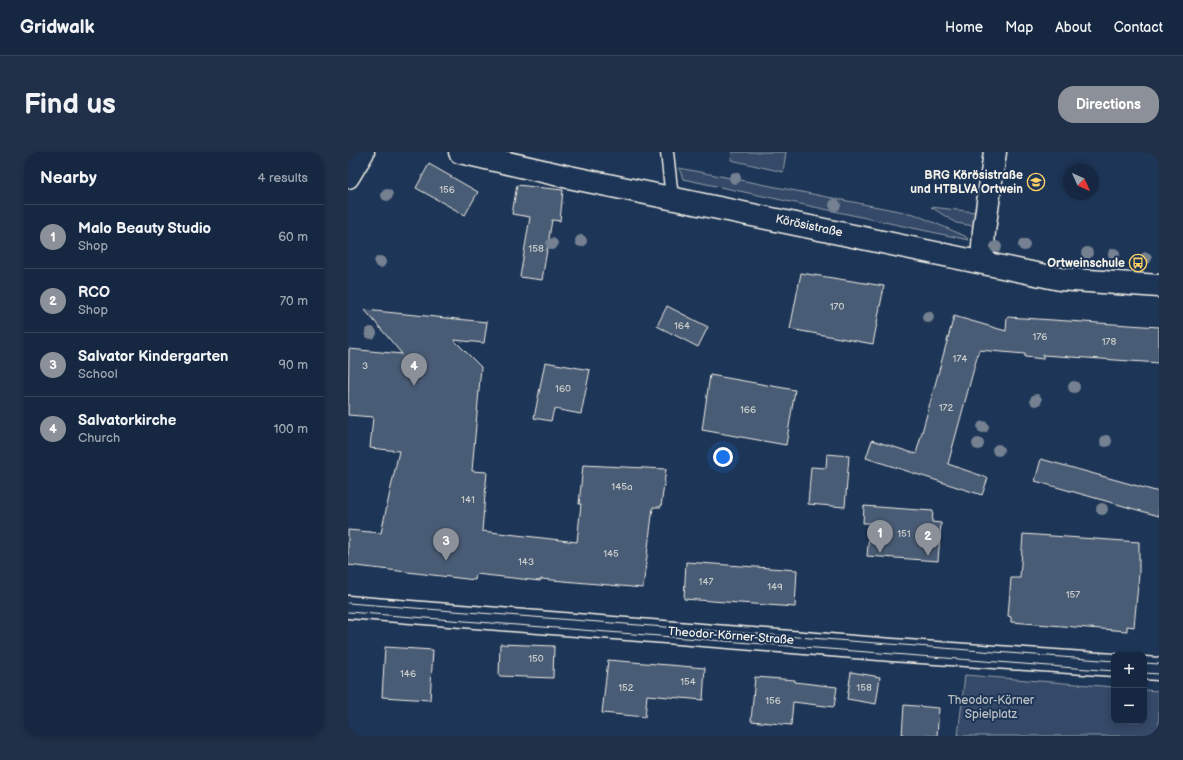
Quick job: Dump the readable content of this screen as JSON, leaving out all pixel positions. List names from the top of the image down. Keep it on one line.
{"streets":{"street":["Körösistraße","Theodor-Körner-Straße"]},"parks":["Theodor-Körner Spielplatz"],"places":{"school or university":["BRG Körösistraße und HTBLVA Ortwein"],"bus stop":["Ortweinschule"]},"house_numbers":["156","158","170","164","176","178","174","3","160","172","166","145a","141","151","145","143","147","149","157","150","146","154","152","158","156"],"north":"bottom right","page":{"header":"Gridwalk","nav":["Home","Map","About","Contact"],"buttons":"Directions","title":"Find us","heading":["Nearby","4 results"],"list":[{"mark":"1","name":"Malo Beauty Studio","note":"Shop","value":"60 m"},{"mark":"2","name":"RCO","note":"Shop","value":"70 m"},{"mark":"3","name":"Salvator Kindergarten","note":"School","value":"90 m"},{"mark":"4","name":"Salvatorkirche","note":"Church","value":"100 m"}],"pins":["4","1","2","3"],"map_buttons":["+","−"]}}
